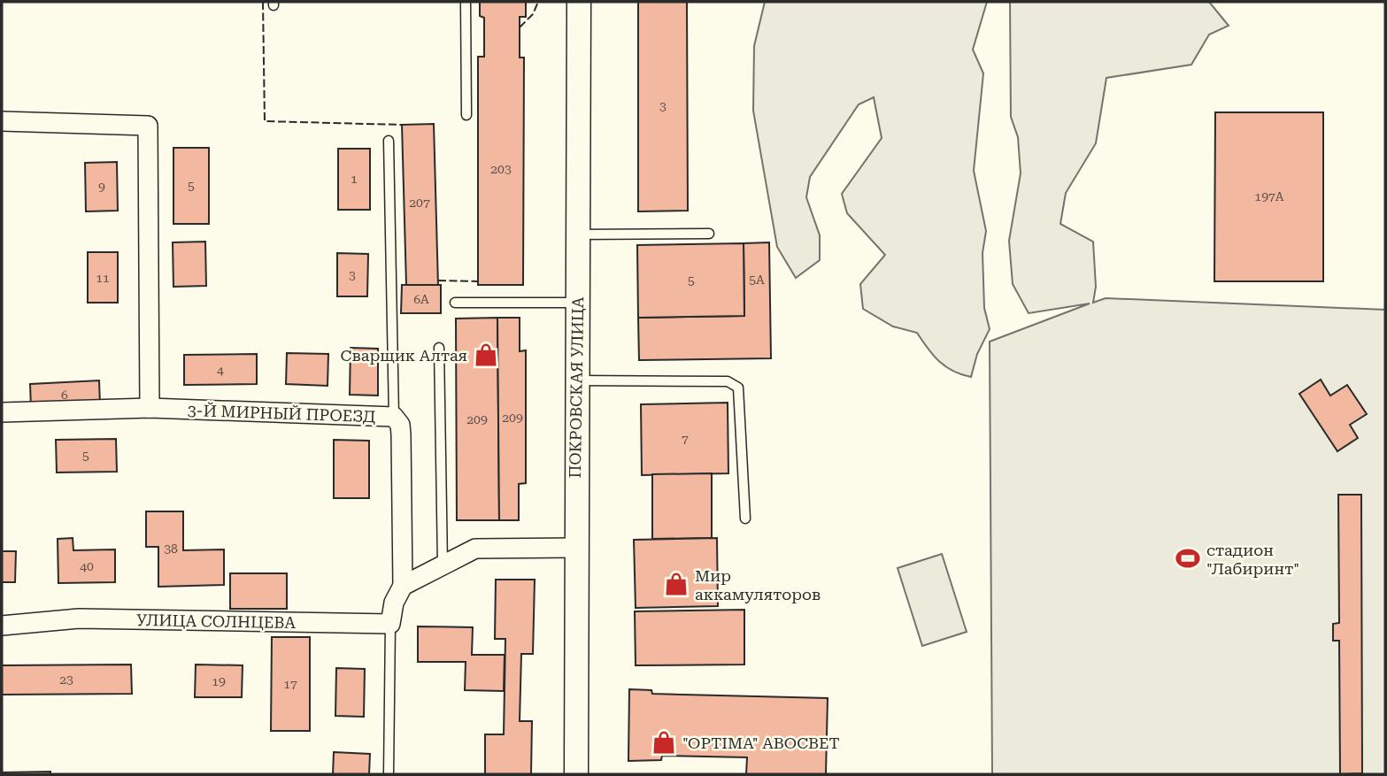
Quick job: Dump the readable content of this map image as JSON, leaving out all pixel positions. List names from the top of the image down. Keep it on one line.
{"streets":{"street":["ПОКРОВСКАЯ УЛИЦА","3-Й МИРНЫЙ ПРОЕЗД","УЛИЦА СОЛНЦЕВА"]},"places":{"shop":["Сварщик Алтая","Мир аккамуляторов","\"OPTIMA\" АВОСВЕТ"],"sports":["стадион \"Лабиринт\""]},"house_numbers":["3","203","1","5","9","197А","207","3","11","5А","5","6А","4","6","209","209","7","5","38","40","23","19","17"]}
